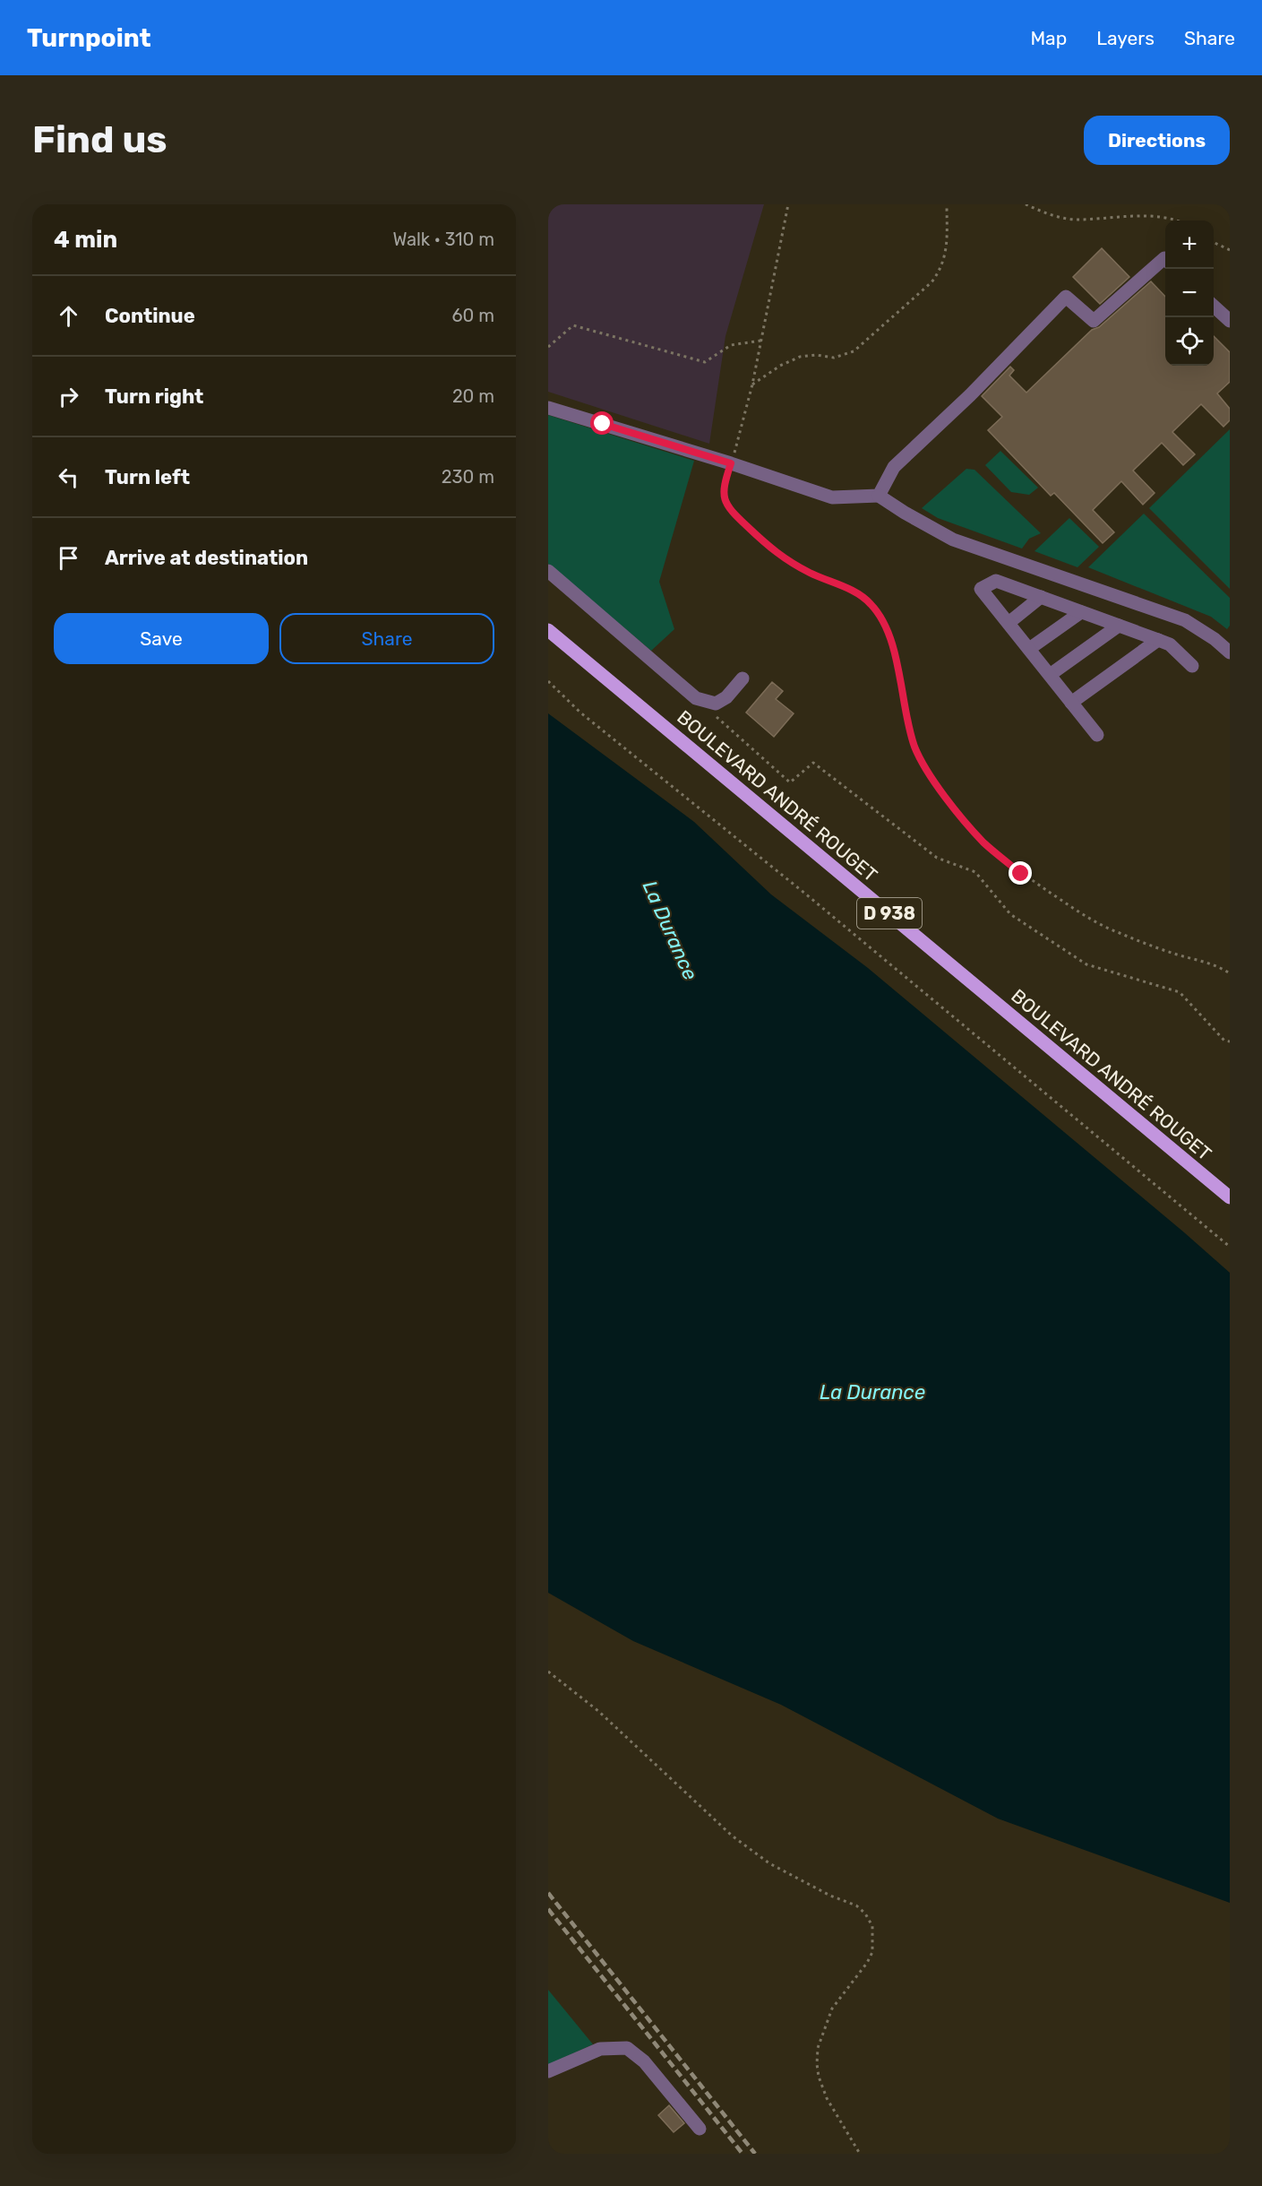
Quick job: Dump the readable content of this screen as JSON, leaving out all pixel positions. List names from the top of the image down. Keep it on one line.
{"streets":{"main road":["BOULEVARD ANDRÉ ROUGET","D 938"]},"water":["La Durance"],"page":{"header":"Turnpoint","nav":["Map","Layers","Share"],"buttons":["Directions",["Save","Share"]],"title":"Find us","heading":["4 min","Walk · 310 m"],"map_buttons":["+","−"],"list":[["Continue","60 m"],["Turn right","20 m"],["Turn left","230 m"],"Arrive at destination"]}}
